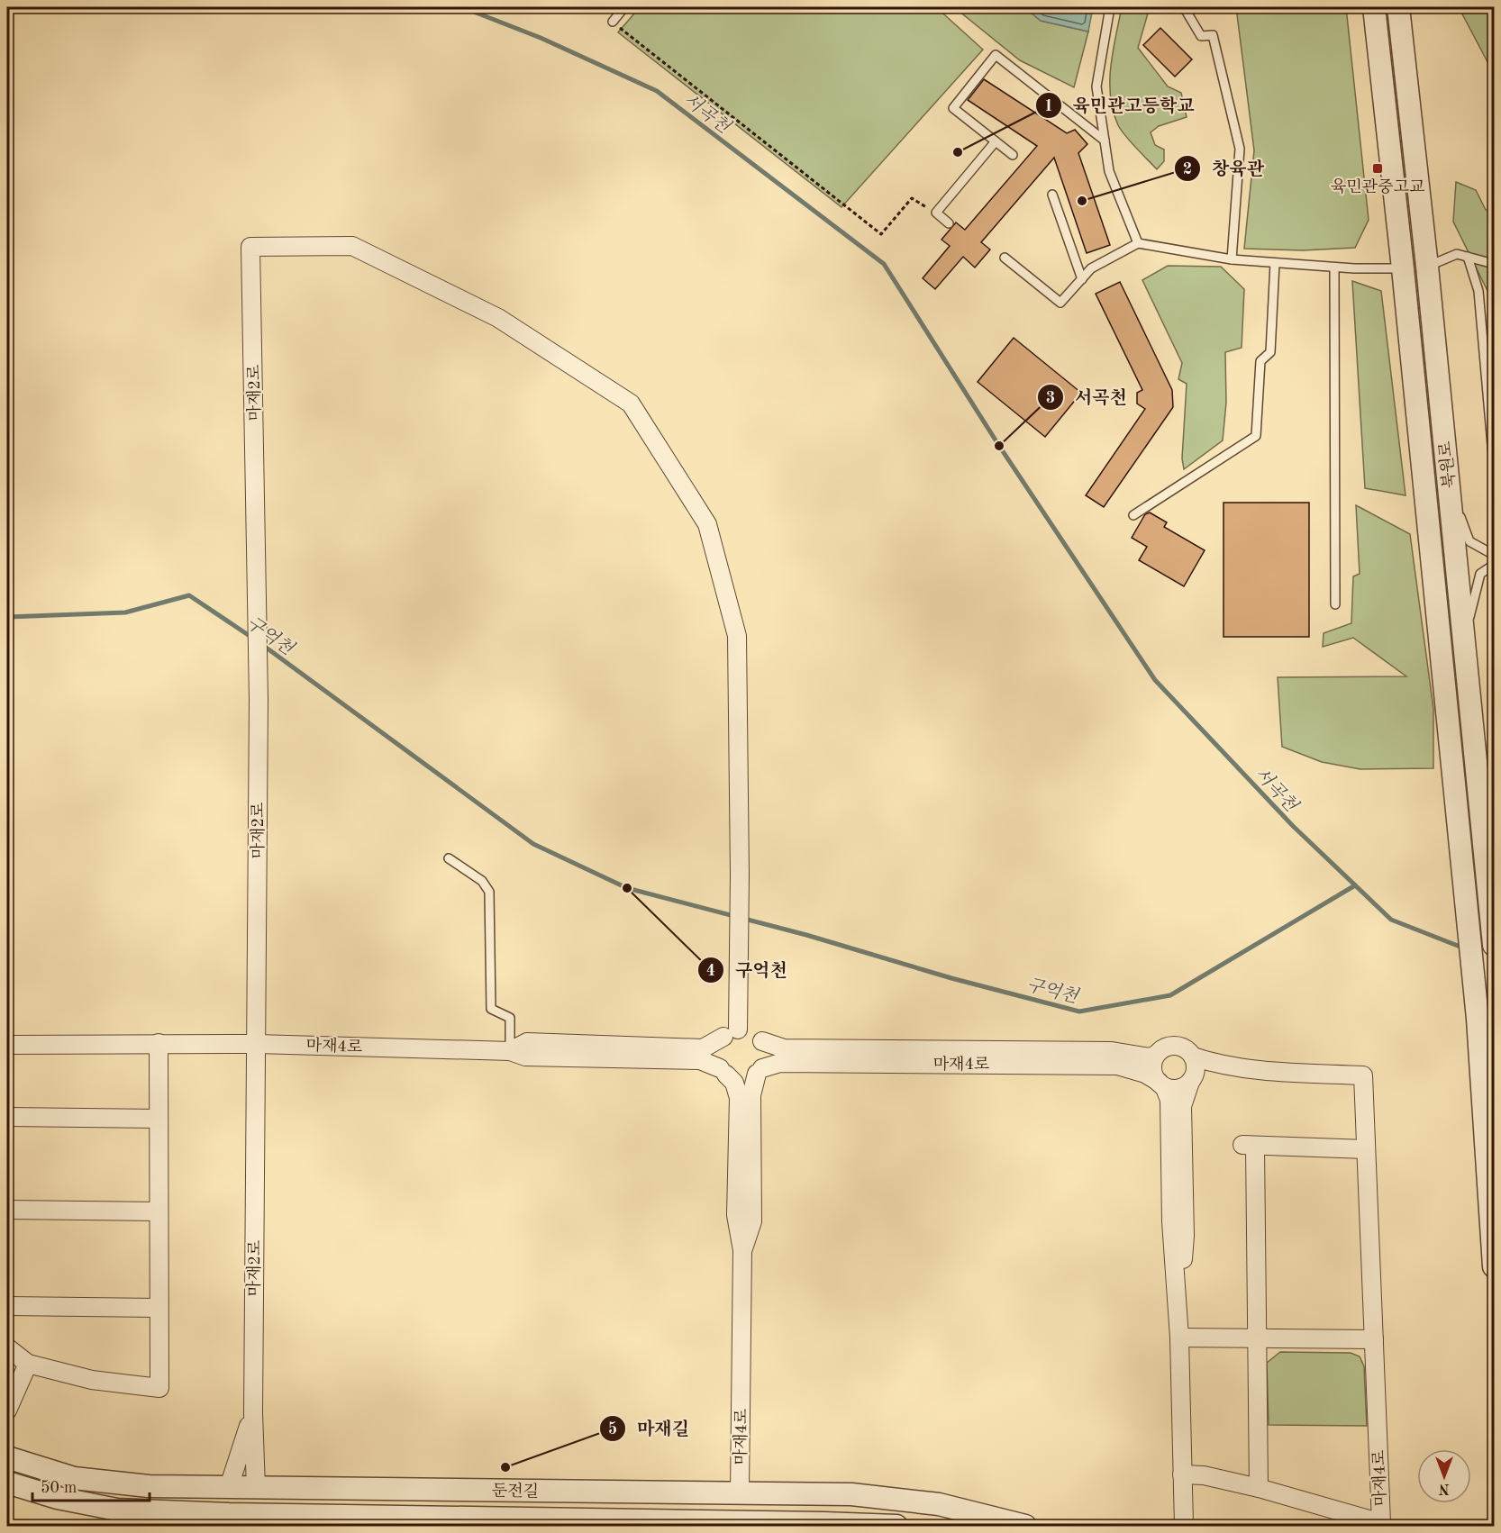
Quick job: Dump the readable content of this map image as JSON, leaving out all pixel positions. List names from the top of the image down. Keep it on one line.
{"streets":{"street":["마재2로","북원로","마재4로","둔전길"]},"crossings":[["마재2로","마재4로"],["마재4로","둔전길"]],"water":["서곡천","구억천"],"places":{"other":["육민관고등학교","창육관","서곡천","구억천","마재길"],"transit":["육민관중고교"]},"scale_bar":"50 m","north":"bottom"}
